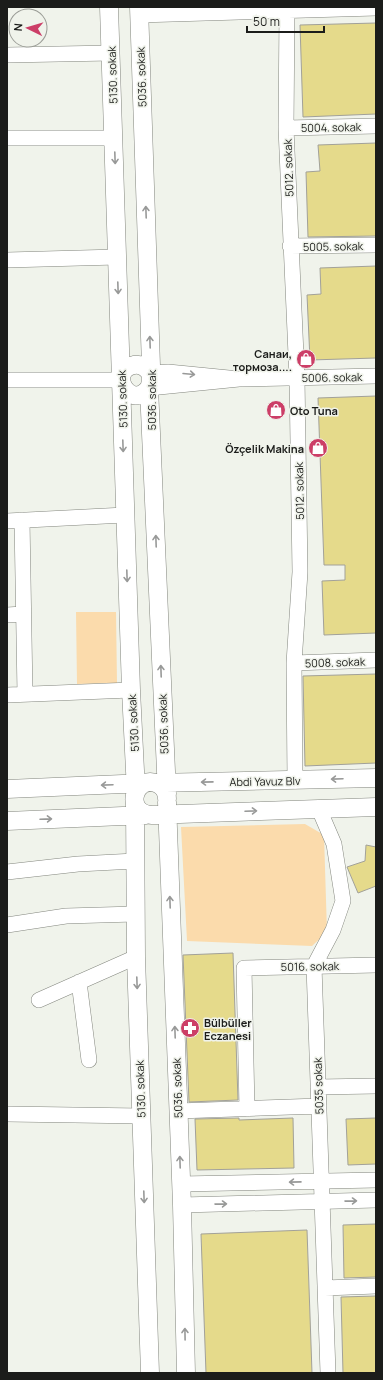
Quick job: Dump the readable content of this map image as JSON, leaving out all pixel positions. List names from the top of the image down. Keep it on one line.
{"streets":{"main road":["5130. sokak","5036. sokak","Abdi Yavuz Blv"],"street":["5004. sokak","5012. sokak","5005. sokak","5006. sokak","5008. sokak","5016. sokak","5035 sokak"]},"crossings":[["5130. sokak","5036. sokak"],["5130. sokak","5006. sokak"],["5130. sokak","Abdi Yavuz Blv"],["5036. sokak","5006. sokak"],["5036. sokak","Abdi Yavuz Blv"],["5004. sokak","5012. sokak"],["5012. sokak","5005. sokak"],["5012. sokak","5006. sokak"],["5012. sokak","5008. sokak"],["5012. sokak","Abdi Yavuz Blv"],["5016. sokak","5035 sokak"]],"one_way":["5130. sokak","5036. sokak"],"places":{"shop":["Санаи, тормоза....","Oto Tuna","Özçelik Makina"],"pharmacy":["Bülbüller Eczanesi"]},"scale_bar":"50 m","north":"left"}
